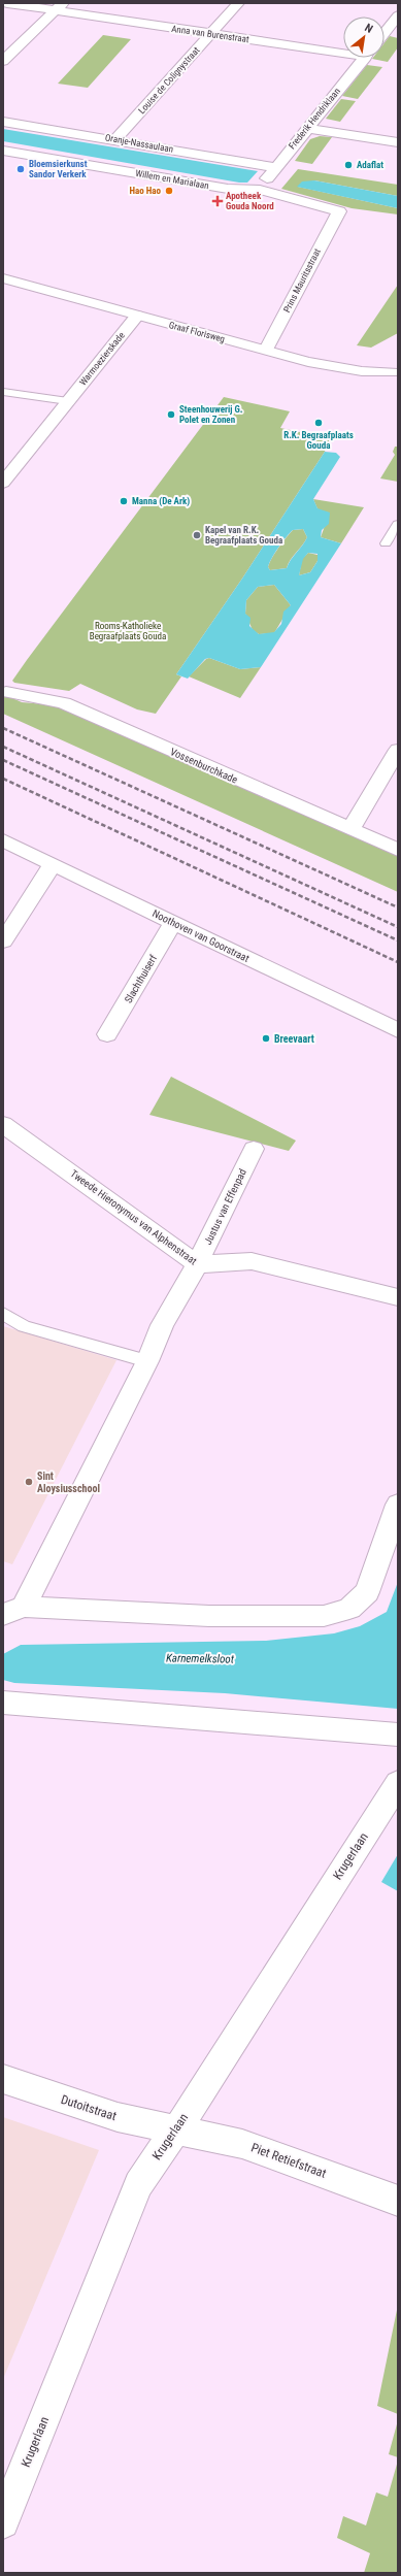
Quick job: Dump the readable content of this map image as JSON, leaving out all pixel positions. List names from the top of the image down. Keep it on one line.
{"streets":{"street":["Anna van Burenstraat","Louise de Colignystraat","Frederik Hendriklaan","Oranje-Nassaulaan","Willem en Marialaan","Prins Mauritsstraat","Graaf Florisweg","Warmoezierskade","Vossenburchkade","Noothoven van Goorstraat","Slachthuiserf","Justus van Effenpad","Tweede Hieronymus van Alphenstraat","Krugerlaan","Dutoitstraat","Piet Retiefstraat"]},"crossings":[["Anna van Burenstraat","Louise de Colignystraat"],["Louise de Colignystraat","Oranje-Nassaulaan"],["Frederik Hendriklaan","Oranje-Nassaulaan"],["Frederik Hendriklaan","Willem en Marialaan"],["Willem en Marialaan","Prins Mauritsstraat"],["Prins Mauritsstraat","Graaf Florisweg"],["Graaf Florisweg","Warmoezierskade"],["Noothoven van Goorstraat","Slachthuiserf"],["Justus van Effenpad","Tweede Hieronymus van Alphenstraat"],["Krugerlaan","Dutoitstraat"],["Krugerlaan","Piet Retiefstraat"],["Dutoitstraat","Piet Retiefstraat"]],"water":["Karnemelksloot"],"parks":["Rooms-Katholieke Begraafplaats Gouda"],"places":{"other":["Adaflat","Bloemsierkunst Sandor Verkerk","Hao Hao","Steenhouwerij G. Polet en Zonen","R.K. Begraafplaats Gouda","Manna (De Ark)","Kapel van R.K. Begraafplaats Gouda","Breevaart","Sint Aloysiusschool"],"health":["Apotheek Gouda Noord"]},"north":"top right"}
